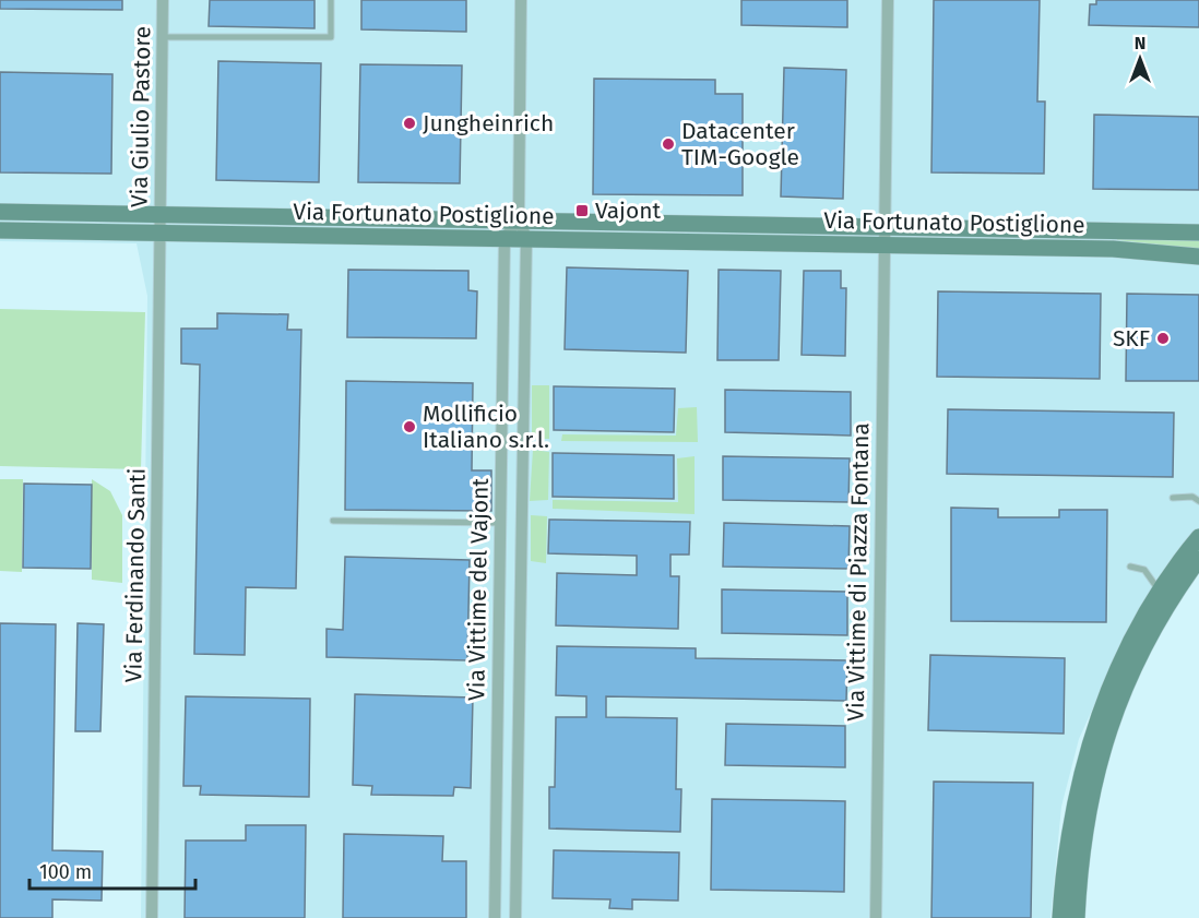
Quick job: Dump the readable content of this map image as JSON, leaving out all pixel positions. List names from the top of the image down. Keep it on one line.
{"streets":{"street":["Via Giulio Pastore","Via Fortunato Postiglione","Via Vittime di Piazza Fontana","Via Ferdinando Santi","Via Vittime del Vajont"]},"crossings":[["Via Giulio Pastore","Via Fortunato Postiglione"],["Via Giulio Pastore","Via Ferdinando Santi"],["Via Fortunato Postiglione","Via Vittime di Piazza Fontana"],["Via Fortunato Postiglione","Via Ferdinando Santi"],["Via Fortunato Postiglione","Via Vittime del Vajont"]],"places":{"other":["Jungheinrich","Datacenter TIM-Google","SKF","Mollificio Italiano s.r.l."],"transit":["Vajont"]},"scale_bar":"100 m","north":"top"}
